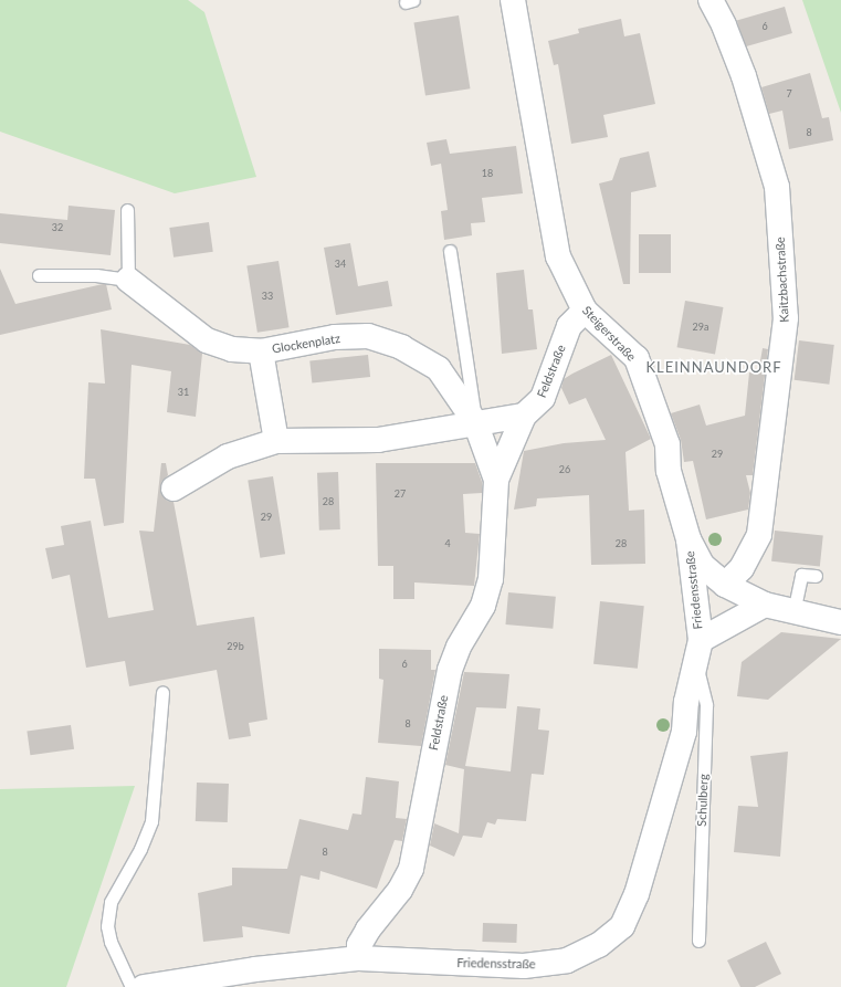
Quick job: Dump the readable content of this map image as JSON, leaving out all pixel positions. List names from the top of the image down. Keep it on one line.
{"streets":{"street":["Kaitzbachstraße","Steigerstraße","Glockenplatz","Feldstraße","Friedensstraße"],"lane":["Schulberg"]},"crossings":[["Kaitzbachstraße","Steigerstraße"],["Steigerstraße","Feldstraße"],["Steigerstraße","Friedensstraße"],["Glockenplatz","Feldstraße"],["Feldstraße","Friedensstraße"],["Friedensstraße","Schulberg"]],"districts":["KLEINNAUNDORF"],"house_numbers":["6","7","8","18","32","34","33","29a","31","29","26","27","28","29","4","28","29b","6","8","8"]}
